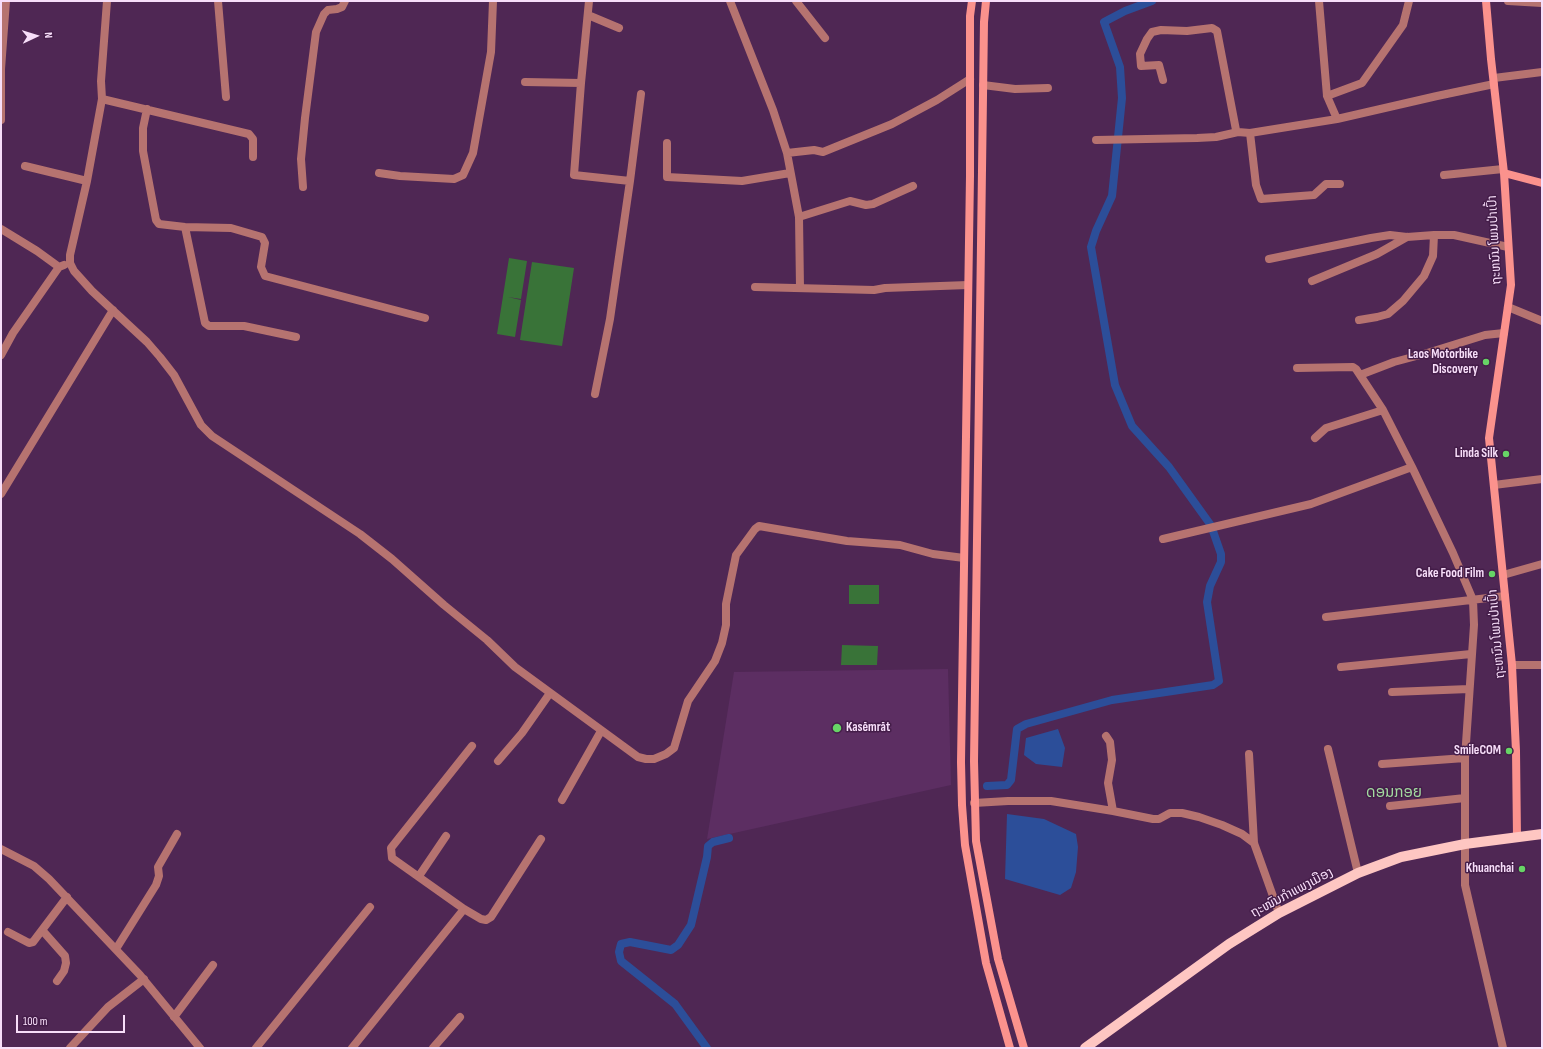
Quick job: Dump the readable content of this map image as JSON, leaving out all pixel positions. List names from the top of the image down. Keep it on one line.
{"streets":{"main road":["ຖະໜົນກຳແພງເມືອງ"],"street":["ຖະຫນົນ ໂພນປ່າເປົ້າ"]},"crossings":[["ຖະຫນົນ ໂພນປ່າເປົ້າ","ຖະໜົນກຳແພງເມືອງ"]],"districts":["ດອນກອຍ"],"places":["Laos Motorbike Discovery","Linda Silk","Cake Food Film","Kasēmrāt","SmileCOM","Khuanchai"],"scale_bar":"100 m","north":"right"}
